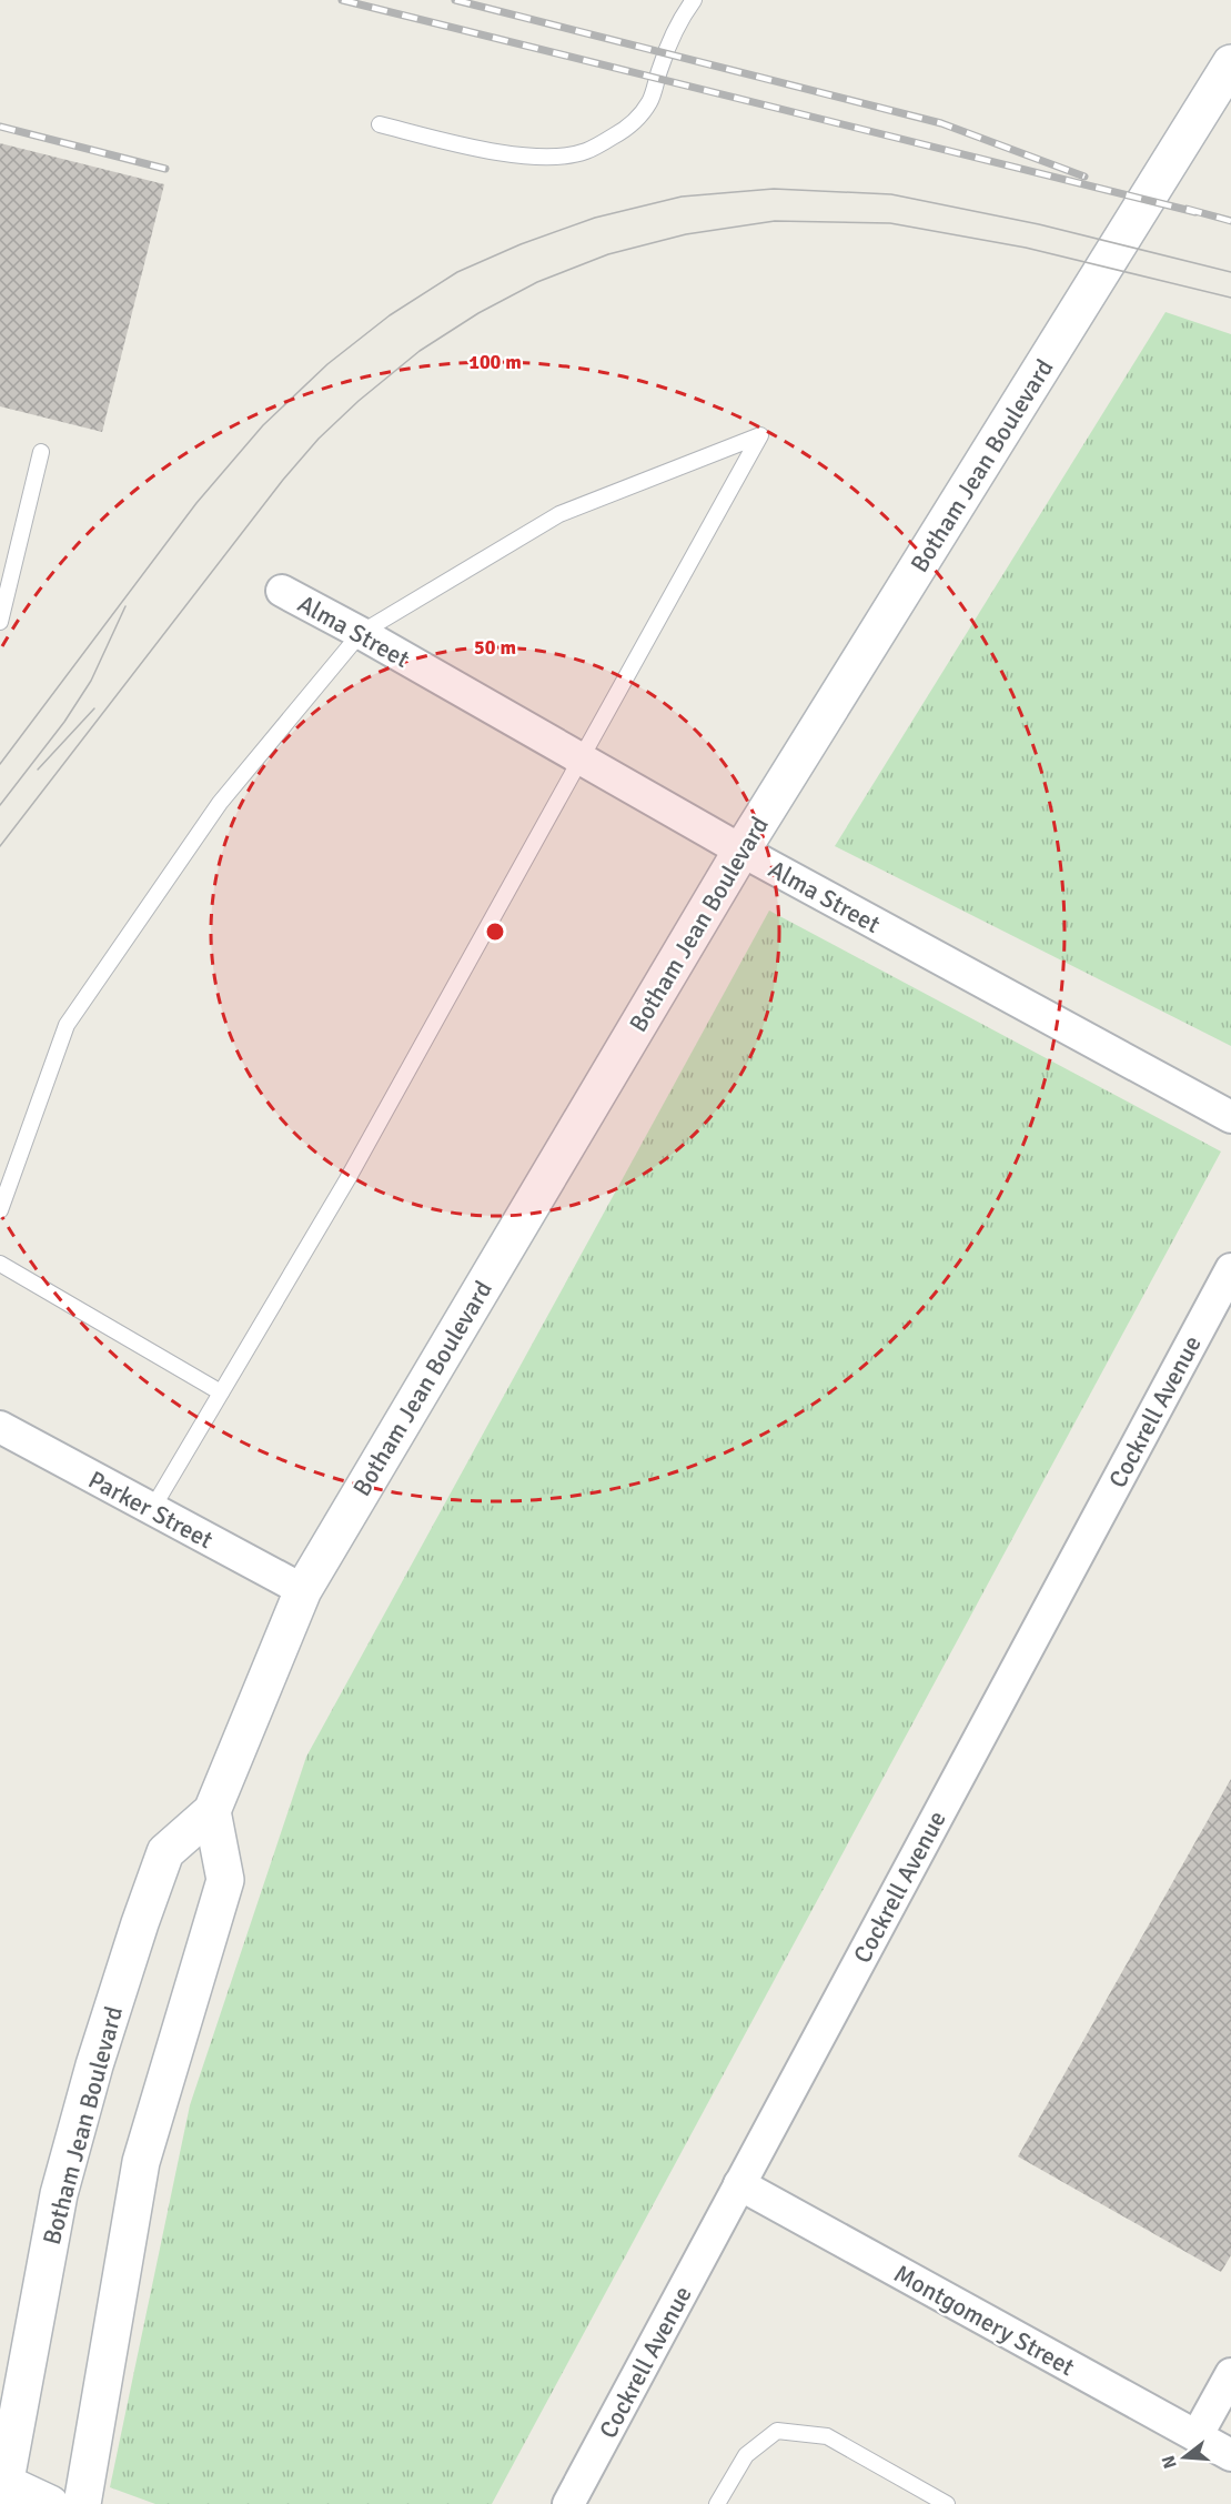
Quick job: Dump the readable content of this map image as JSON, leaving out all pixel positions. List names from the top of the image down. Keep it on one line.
{"streets":{"main road":["Botham Jean Boulevard"],"street":["Alma Street","Cockrell Avenue","Parker Street","Montgomery Street"]},"crossings":[["Botham Jean Boulevard","Alma Street"],["Botham Jean Boulevard","Parker Street"],["Cockrell Avenue","Montgomery Street"]],"north":"left","rings":["100 m","50 m"]}
